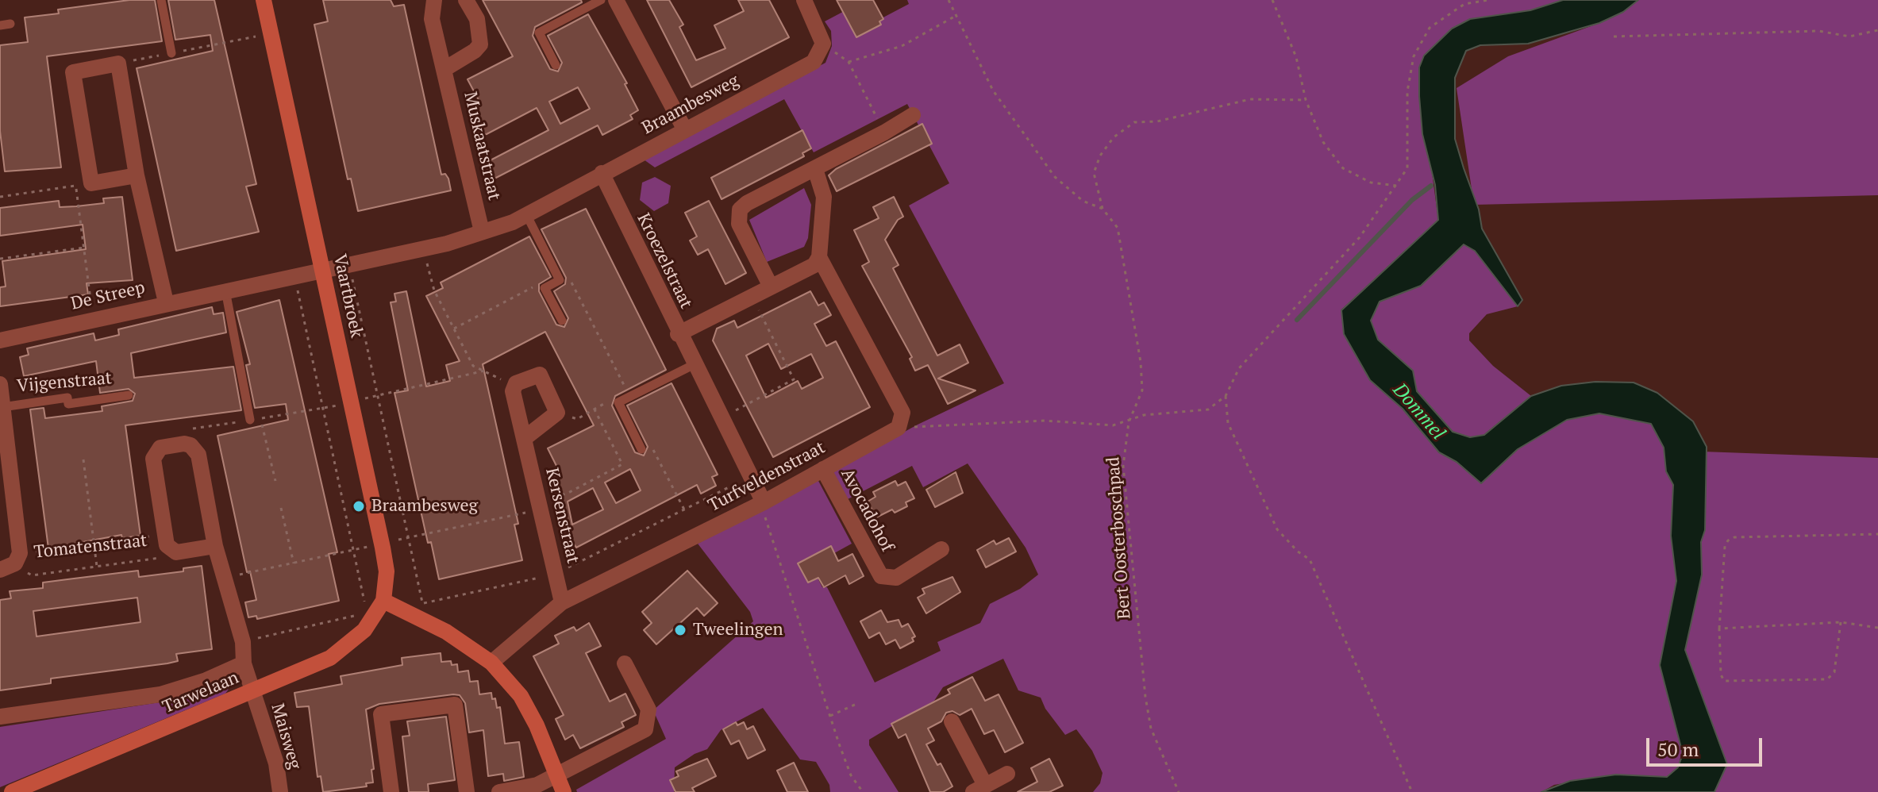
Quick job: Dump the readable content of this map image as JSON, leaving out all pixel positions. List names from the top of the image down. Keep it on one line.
{"streets":{"street":["Braambesweg","Muskaatstraat","Kroezelstraat","De Streep","Vaartbroek","Vijgenstraat","Turfveldenstraat","Avocadohof","Kersenstraat","Tomatenstraat","Tarwelaan","Maisweg"],"path":["Bert Oosterboschpad"]},"crossings":[["Braambesweg","Muskaatstraat"],["Braambesweg","Kroezelstraat"],["Braambesweg","De Streep"],["Braambesweg","Vaartbroek"],["Kroezelstraat","Turfveldenstraat"],["De Streep","Vaartbroek"],["Vaartbroek","Tarwelaan"],["Vijgenstraat","Tomatenstraat"],["Turfveldenstraat","Avocadohof"],["Turfveldenstraat","Kersenstraat"],["Tarwelaan","Maisweg"]],"water":["Dommel"],"places":["Braambesweg","Tweelingen"],"scale_bar":"50 m"}
